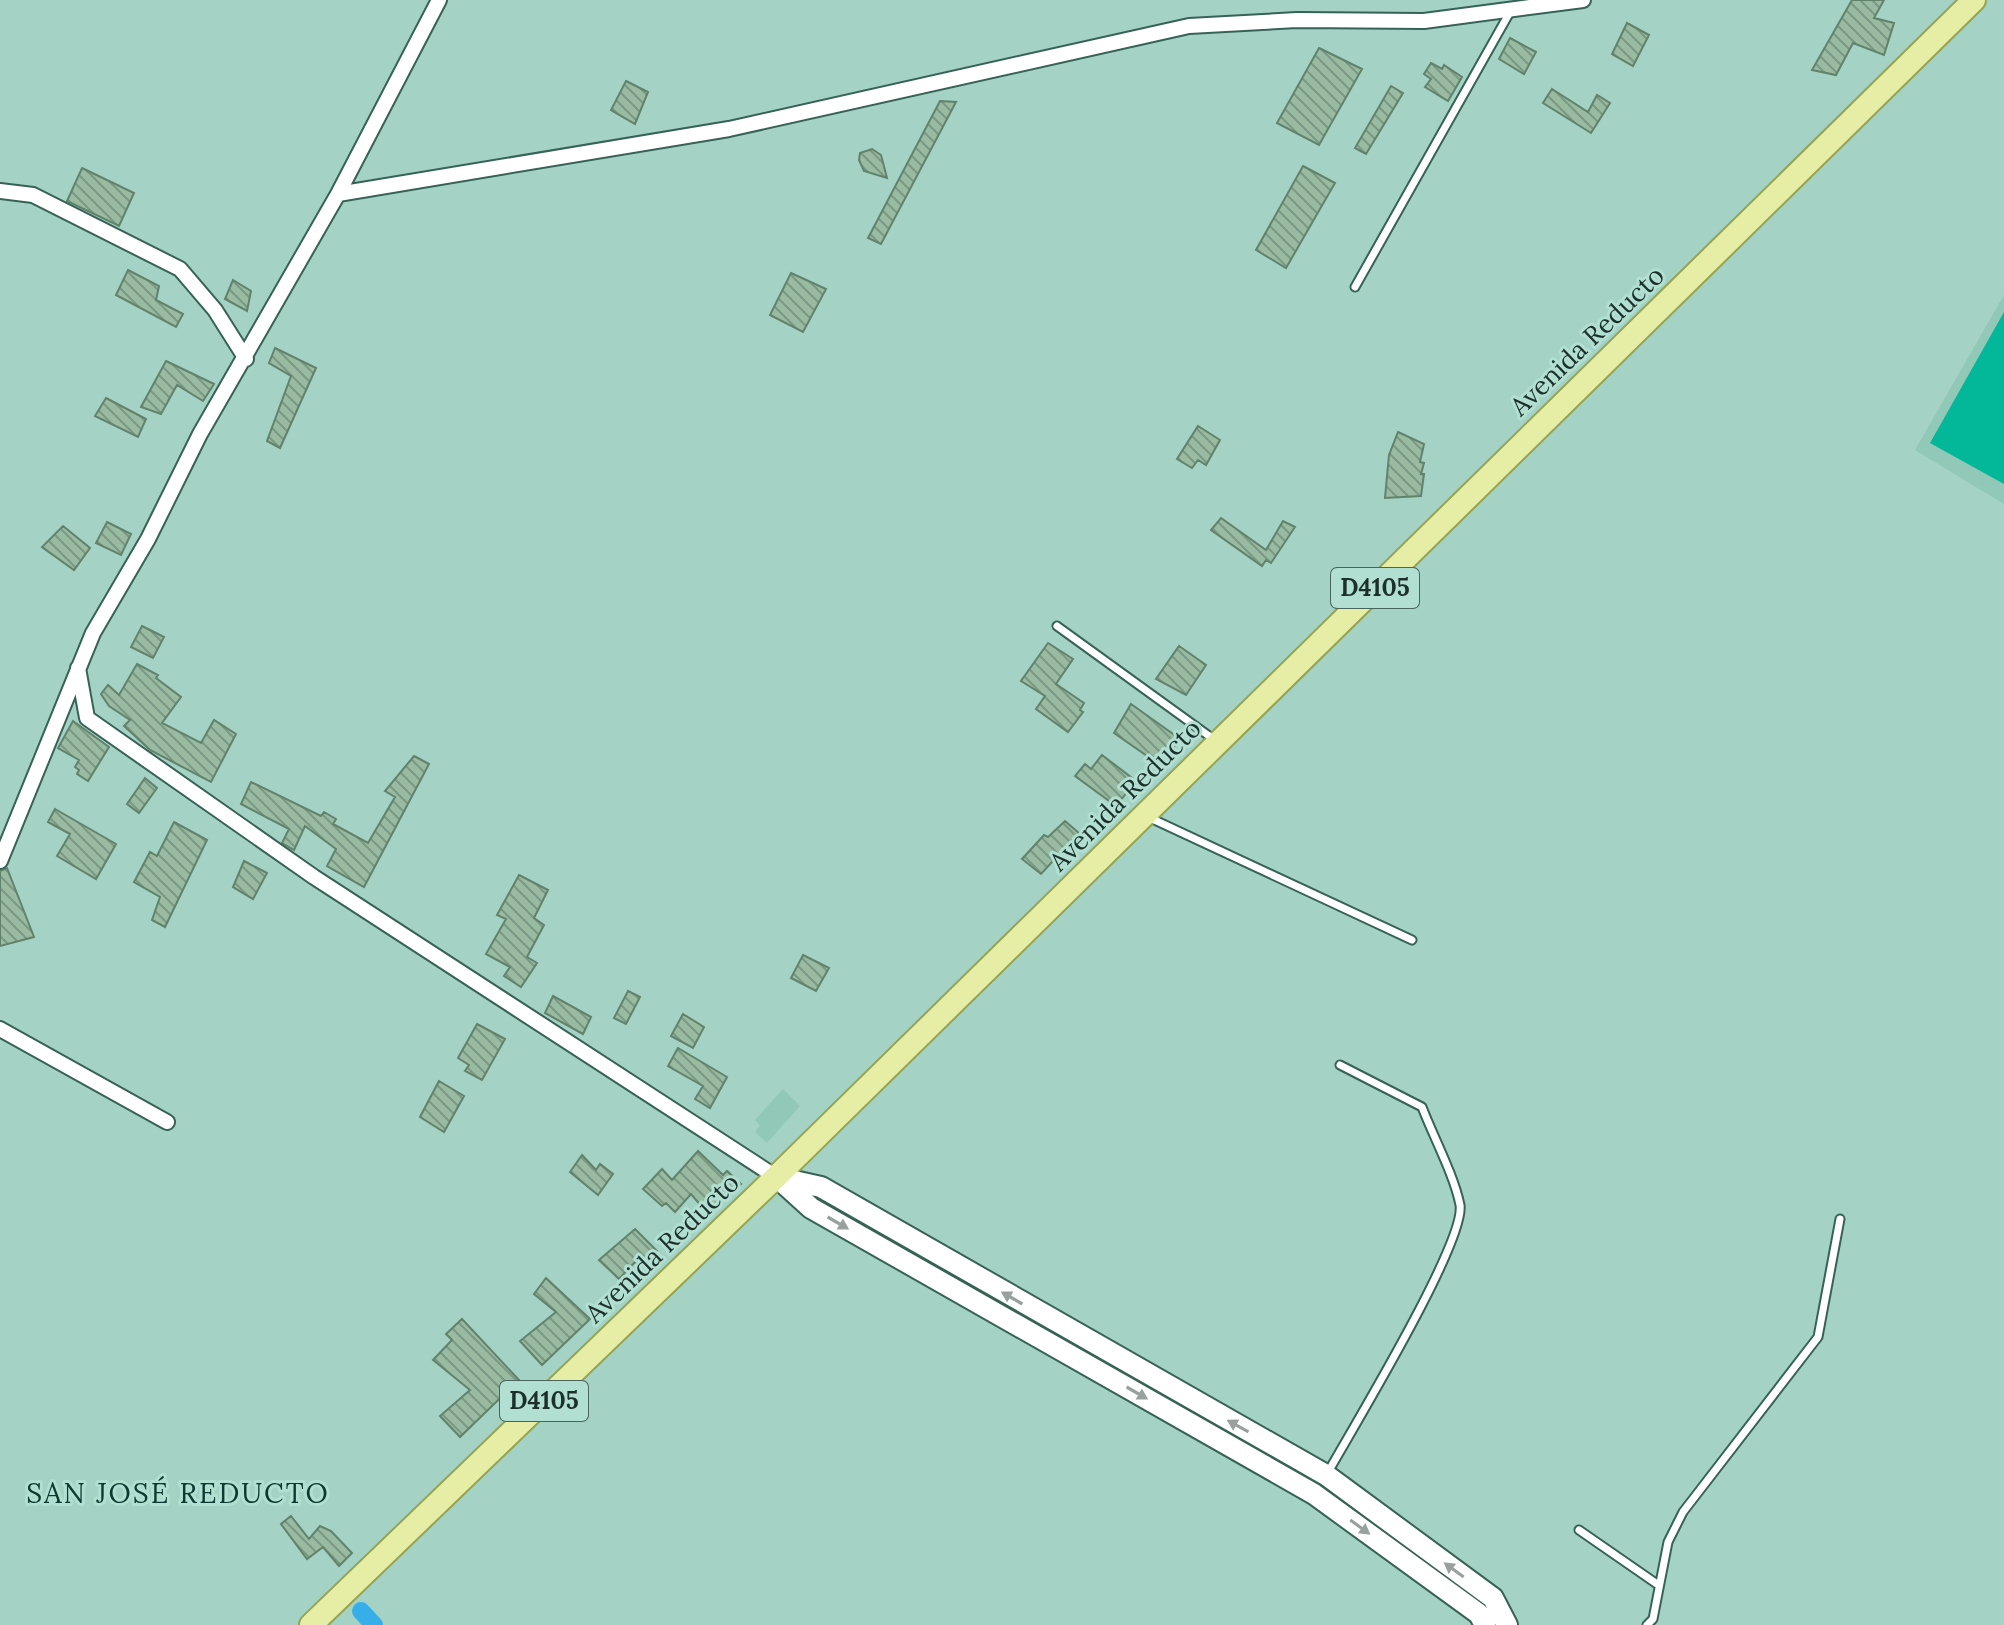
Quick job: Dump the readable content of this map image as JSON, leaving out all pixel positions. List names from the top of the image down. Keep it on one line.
{"streets":{"main road":["Avenida Reducto","D4105"]},"districts":["SAN JOSÉ REDUCTO"]}
